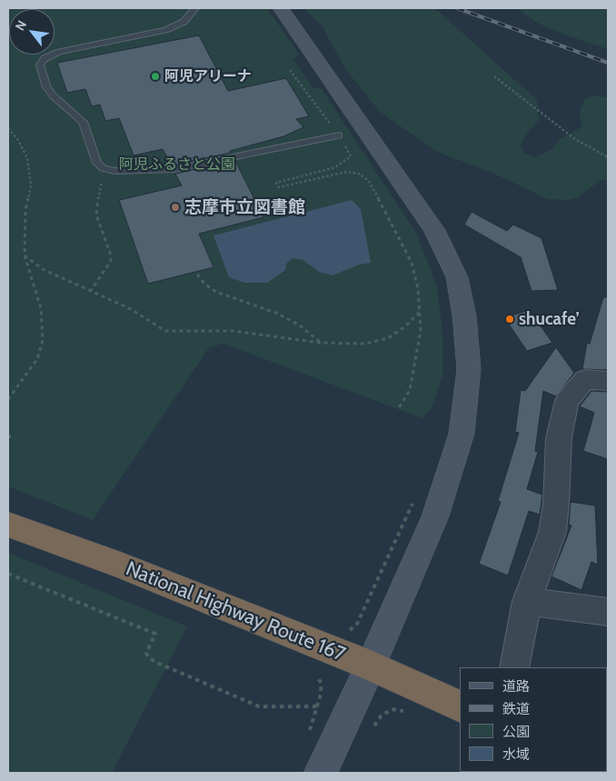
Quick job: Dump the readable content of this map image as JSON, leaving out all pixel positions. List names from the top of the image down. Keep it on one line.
{"streets":{"highway":["National Highway Route 167"]},"parks":["阿児ふるさと公園"],"places":["阿児アリーナ","志摩市立図書館","shucafe’"],"legend":["道路","鉄道","公園","水域"],"north":"top left"}
